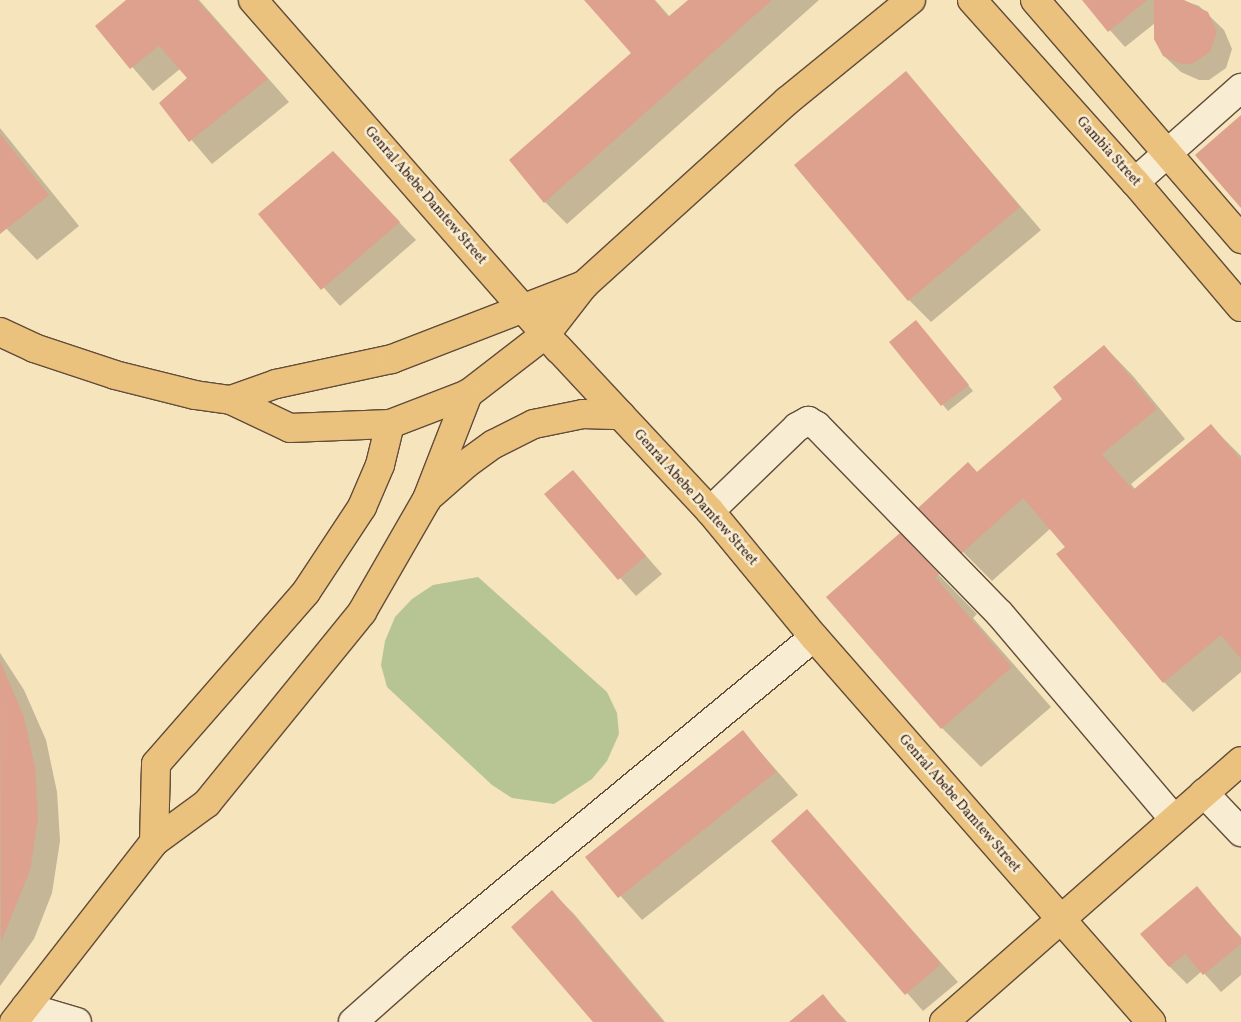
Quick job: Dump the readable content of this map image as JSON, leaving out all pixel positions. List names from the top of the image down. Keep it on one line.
{"streets":{"main road":["Gambia Street","Genral Abebe Damtew Street"]}}
